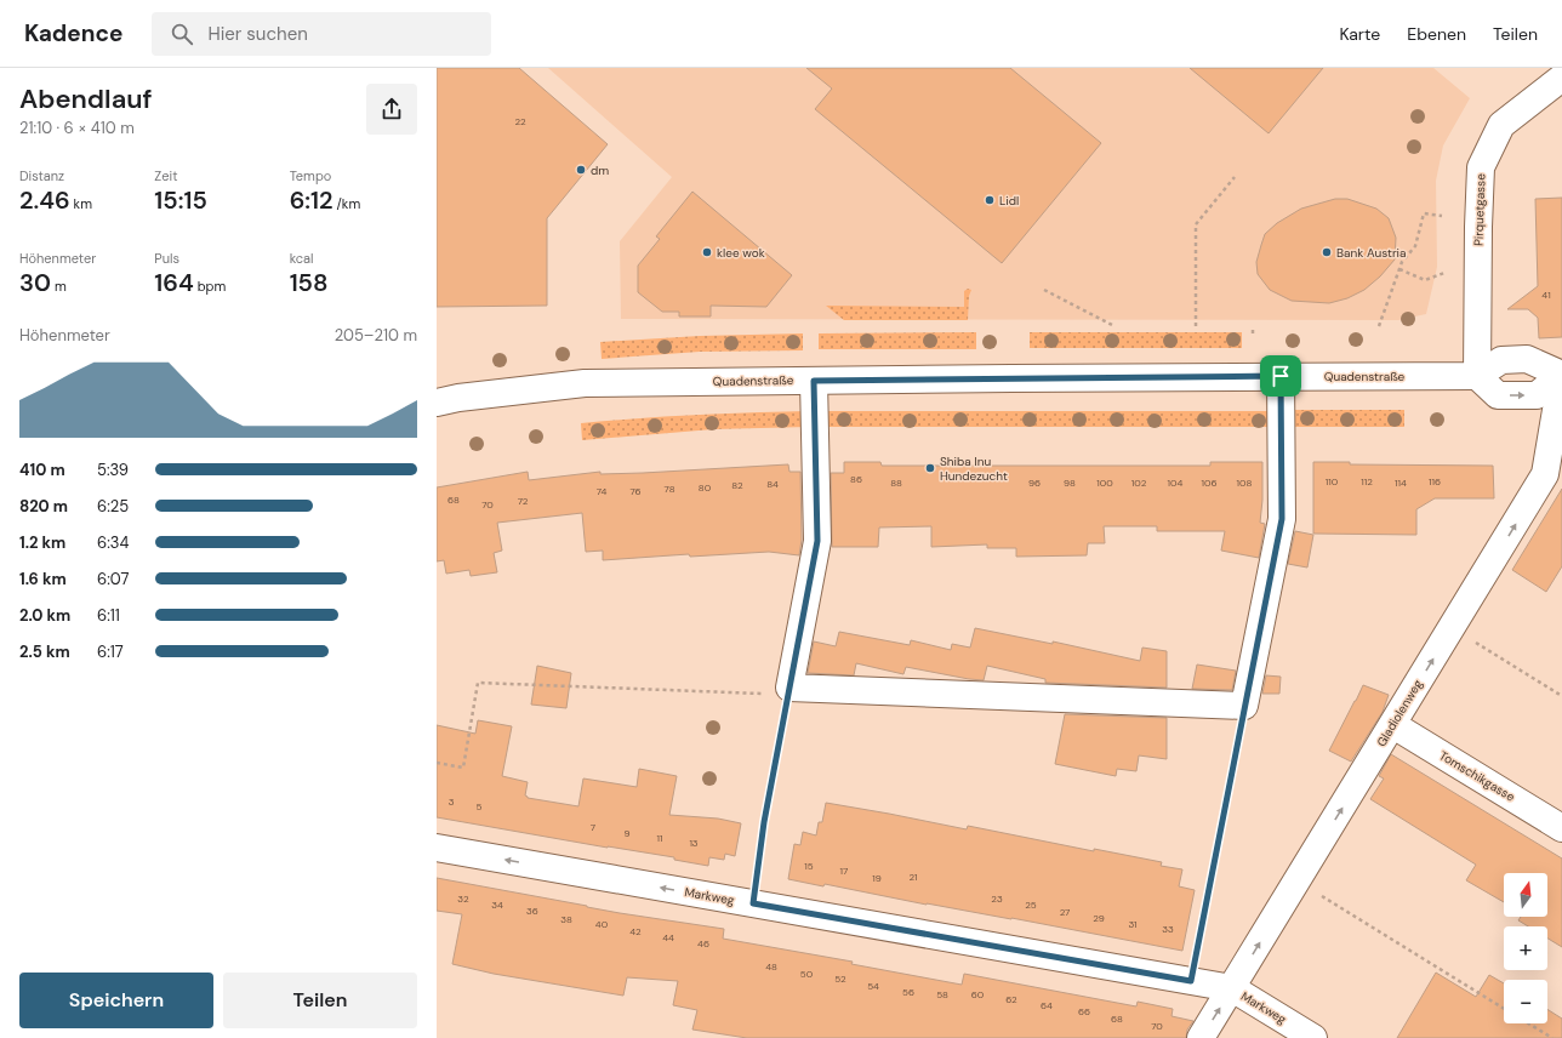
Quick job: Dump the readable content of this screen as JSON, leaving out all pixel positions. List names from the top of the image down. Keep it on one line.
{"streets":{"street":["Pirquetgasse","Quadenstraße","Gladiolenweg","Tomschikgasse","Markweg"]},"crossings":[["Pirquetgasse","Quadenstraße"],["Gladiolenweg","Tomschikgasse"],["Gladiolenweg","Markweg"]],"one_way":["Gladiolenweg","Markweg"],"places":["dm","Lidl","klee wok","Bank Austria","Shiba Inu Hundezucht"],"house_numbers":["22","41","86","110","112","116","88","96","98","100","102","104","106","108","114","84","82","80","78","74","76","68","72","70","3","5","7","9","11","13","15","17","21","19","32","23","34","25","36","27","29","38","40","31","33","42","44","46","48","50","52","54","56","58","60","62","64","66","68","70"],"north":"top","page":{"header":"Kadence","search":"Hier suchen","nav":["Karte","Ebenen","Teilen"],"heading":["Abendlauf","21:10 · 6 × 410 m"],"stats":[["Distanz","2.46 km"],["Zeit","15:15"],["Tempo","6:12 /km"],["Höhenmeter","30 m"],["Puls","164 bpm"],["kcal","158"]],"chart":["Höhenmeter","205–210 m"],"list":[{"name":"410 m","note":"5:39"},{"name":"820 m","note":"6:25"},{"name":"1.2 km","note":"6:34"},{"name":"1.6 km","note":"6:07"},{"name":"2.0 km","note":"6:11"},{"name":"2.5 km","note":"6:17"}],"map_buttons":["+","−"],"buttons":["Speichern","Teilen"]}}
